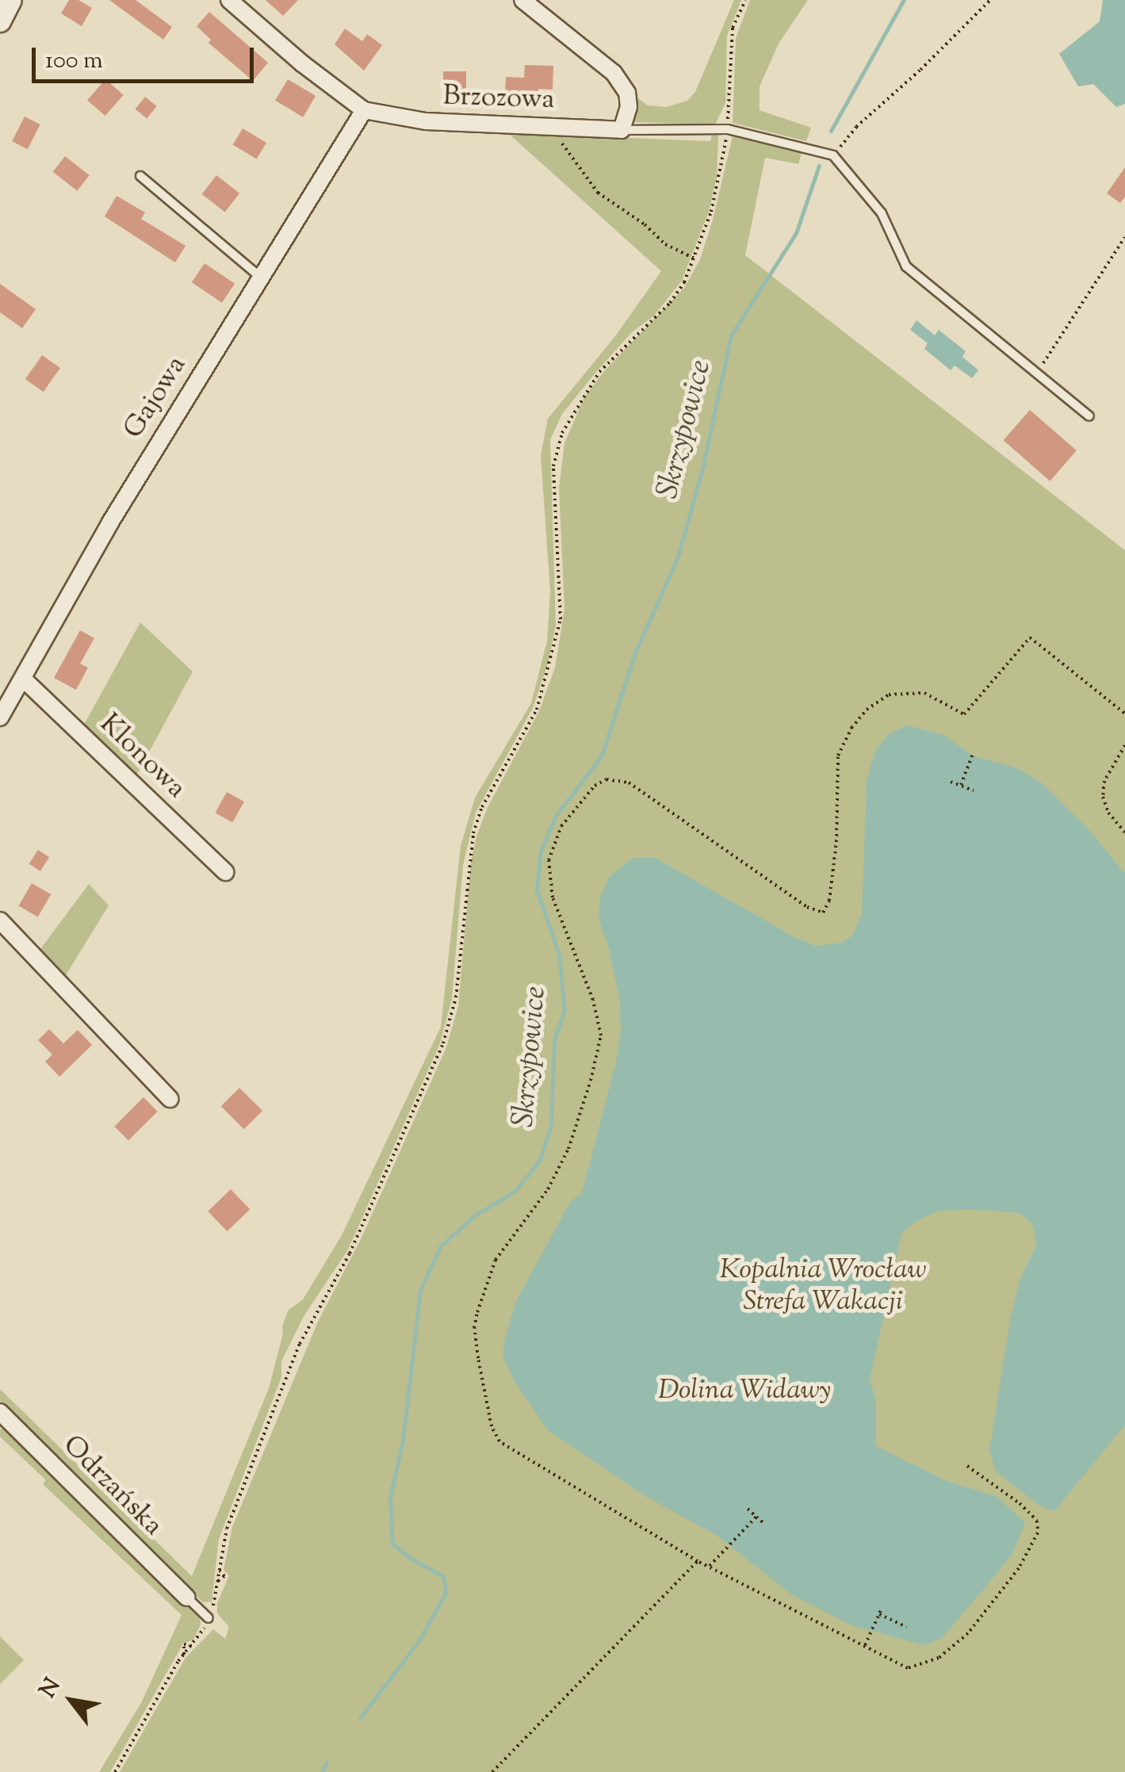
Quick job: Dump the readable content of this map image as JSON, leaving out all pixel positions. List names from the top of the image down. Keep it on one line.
{"streets":{"street":["Brzozowa","Gajowa","Klonowa","Odrzańska"]},"crossings":[["Brzozowa","Gajowa"],["Gajowa","Klonowa"]],"water":["Skrzypowice"],"parks":["Kopalnia Wrocław Strefa Wakacji","Dolina Widawy"],"scale_bar":"100 m","north":"top left"}
